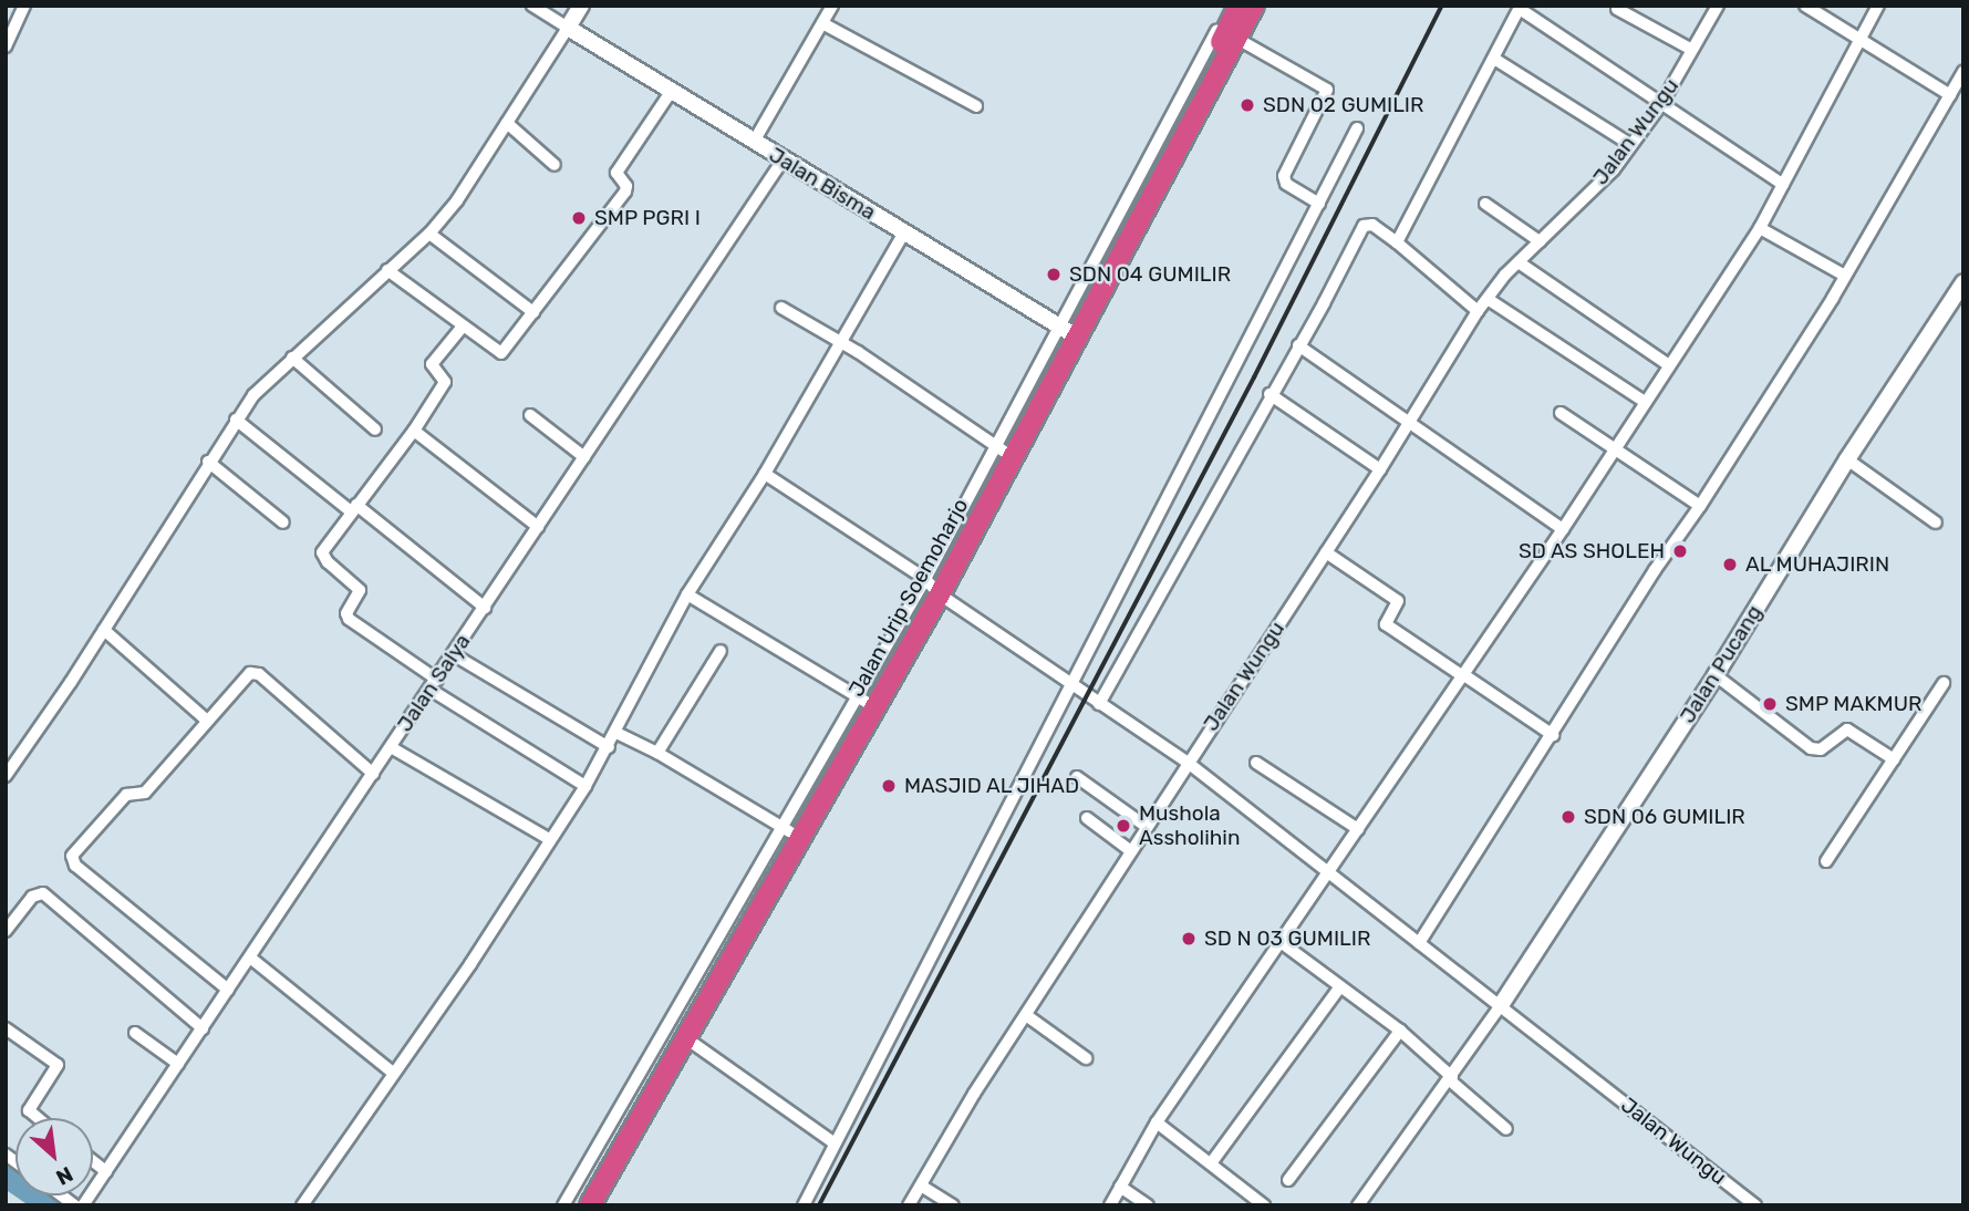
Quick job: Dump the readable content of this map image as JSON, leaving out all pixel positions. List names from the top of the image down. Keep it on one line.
{"streets":{"highway":["Jalan Urip Soemoharjo"],"street":["Jalan Wungu","Jalan Bisma","Jalan Pucang","Jalan Salya"]},"crossings":[["Jalan Wungu","Jalan Pucang"],["Jalan Bisma","Jalan Urip Soemoharjo"],["Jalan Bisma","Jalan Salya"]],"places":["SDN 02 GUMILIR","SMP PGRI I","SDN 04 GUMILIR","SD AS SHOLEH","AL MUHAJIRIN","SMP MAKMUR","MASJID AL JIHAD","SDN 06 GUMILIR","Mushola Assholihin","SD N 03 GUMILIR"],"north":"bottom right"}
